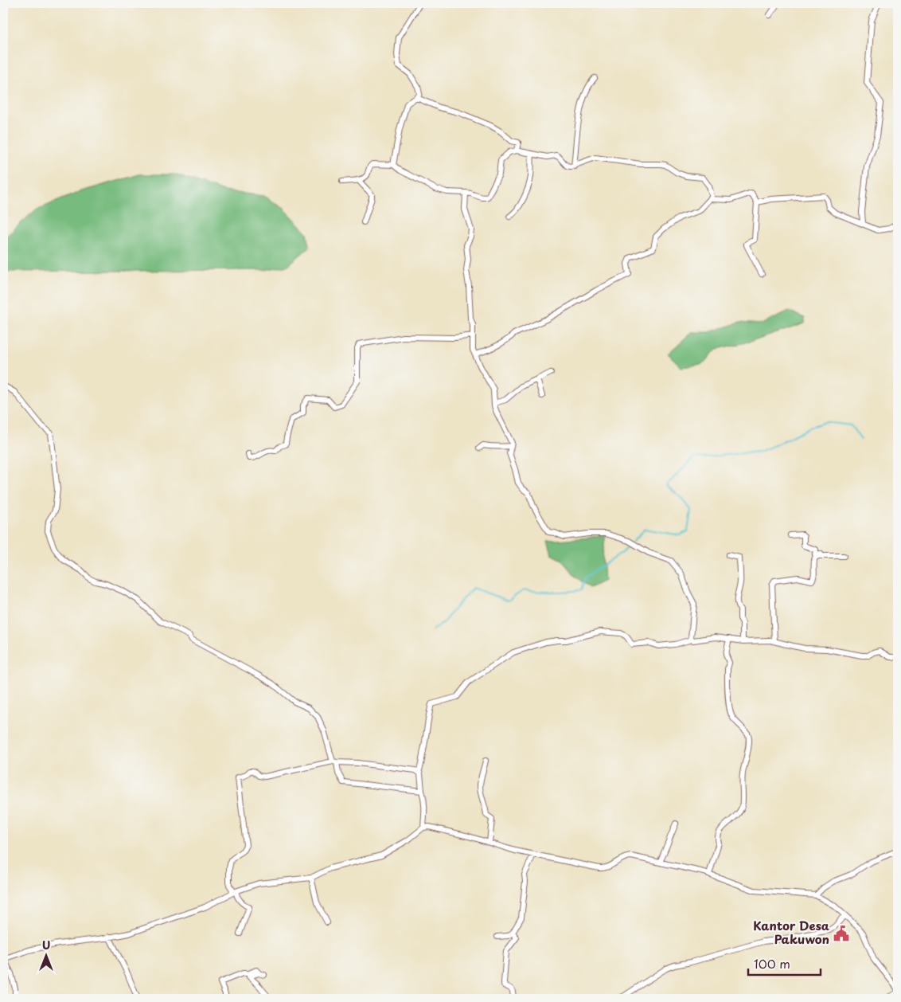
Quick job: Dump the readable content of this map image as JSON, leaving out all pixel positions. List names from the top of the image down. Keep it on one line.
{"places":{"public building":["Kantor Desa Pakuwon"]},"scale_bar":"100 m","north":"top"}
